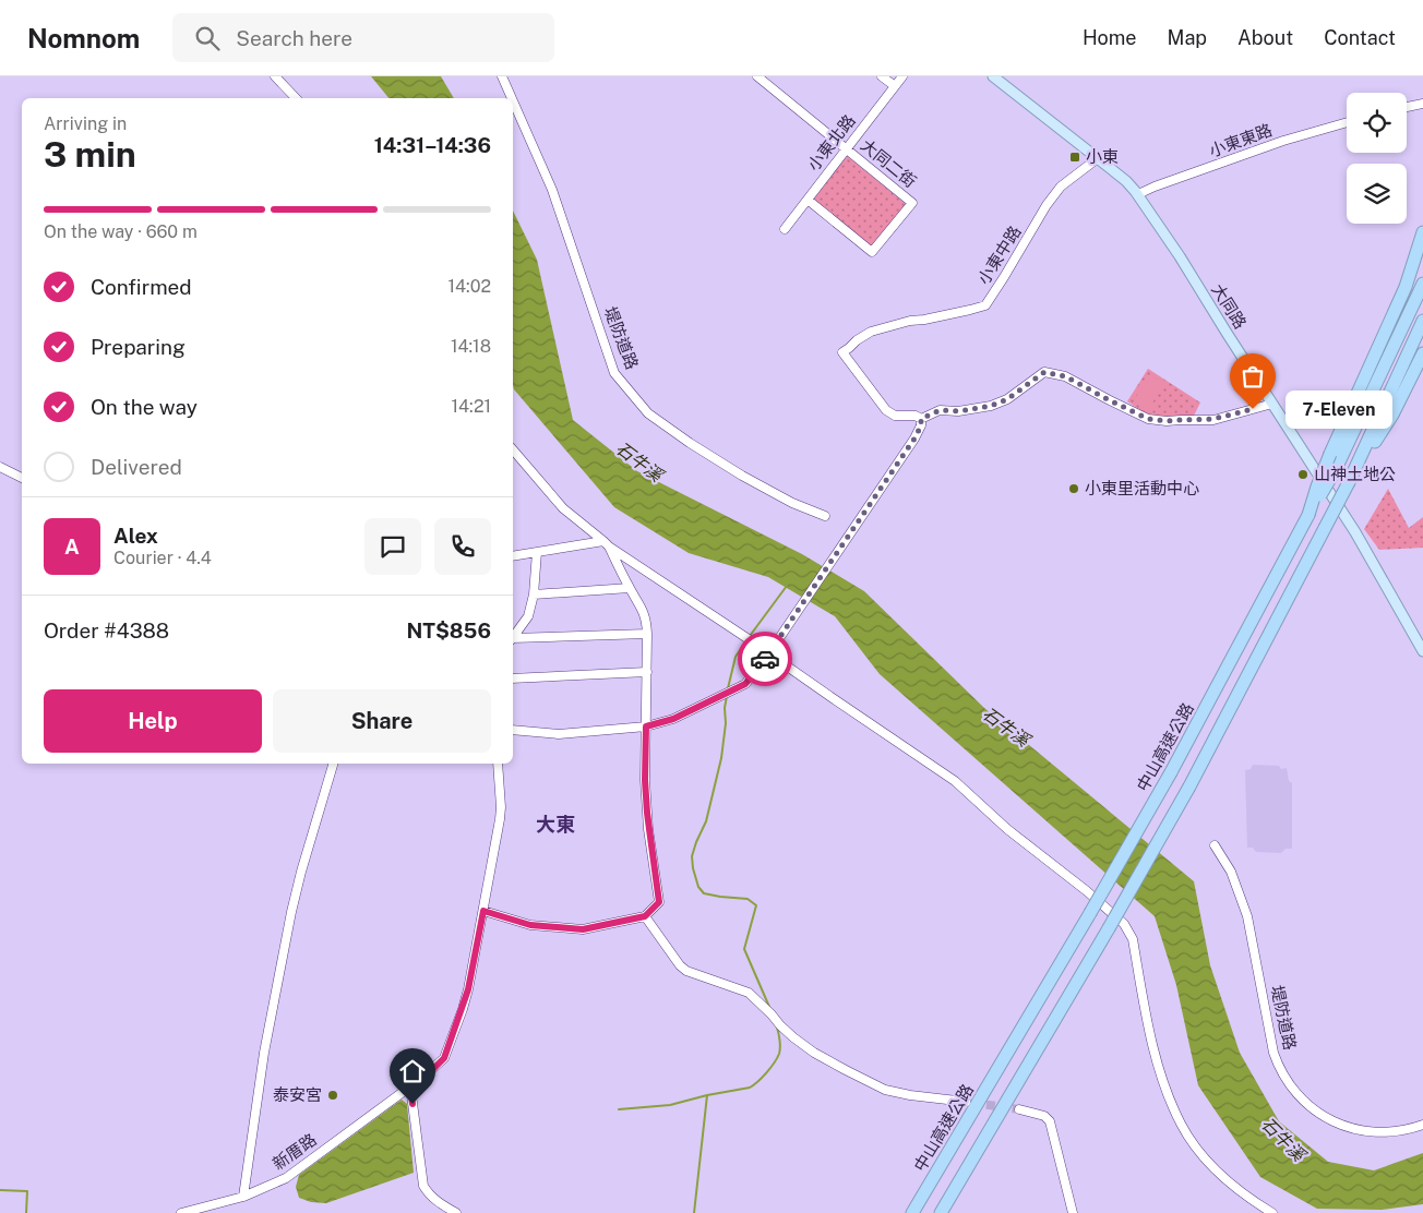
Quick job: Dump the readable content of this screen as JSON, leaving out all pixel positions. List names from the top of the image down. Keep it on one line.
{"streets":{"highway":["中山高速公路"],"main road":["大同路"],"street":["小東東路","小東北路","大同二街","小東中路","堤防道路","新厝路"]},"crossings":[["小東東路","大同路"],["小東北路","大同二街"],["小東中路","大同路"]],"districts":["大東"],"water":["石牛溪"],"places":{"transit":["小東"],"other":["7-Eleven","山神土地公","小東里活動中心","泰安宮"]},"page":{"header":"Nomnom","search":"Search here","nav":["Home","Map","About","Contact"],"heading":["3 min","Arriving in","14:31–14:36"],"panel":["Alex","Courier · 4.4","Order #4388","NT$856"],"bar":"On the way · 660 m","list":[["Confirmed","14:02"],["Preparing","14:18"],["On the way","14:21"],"Delivered"],"bubble":"7-Eleven","round":"A","buttons":["Help","Share"]}}
